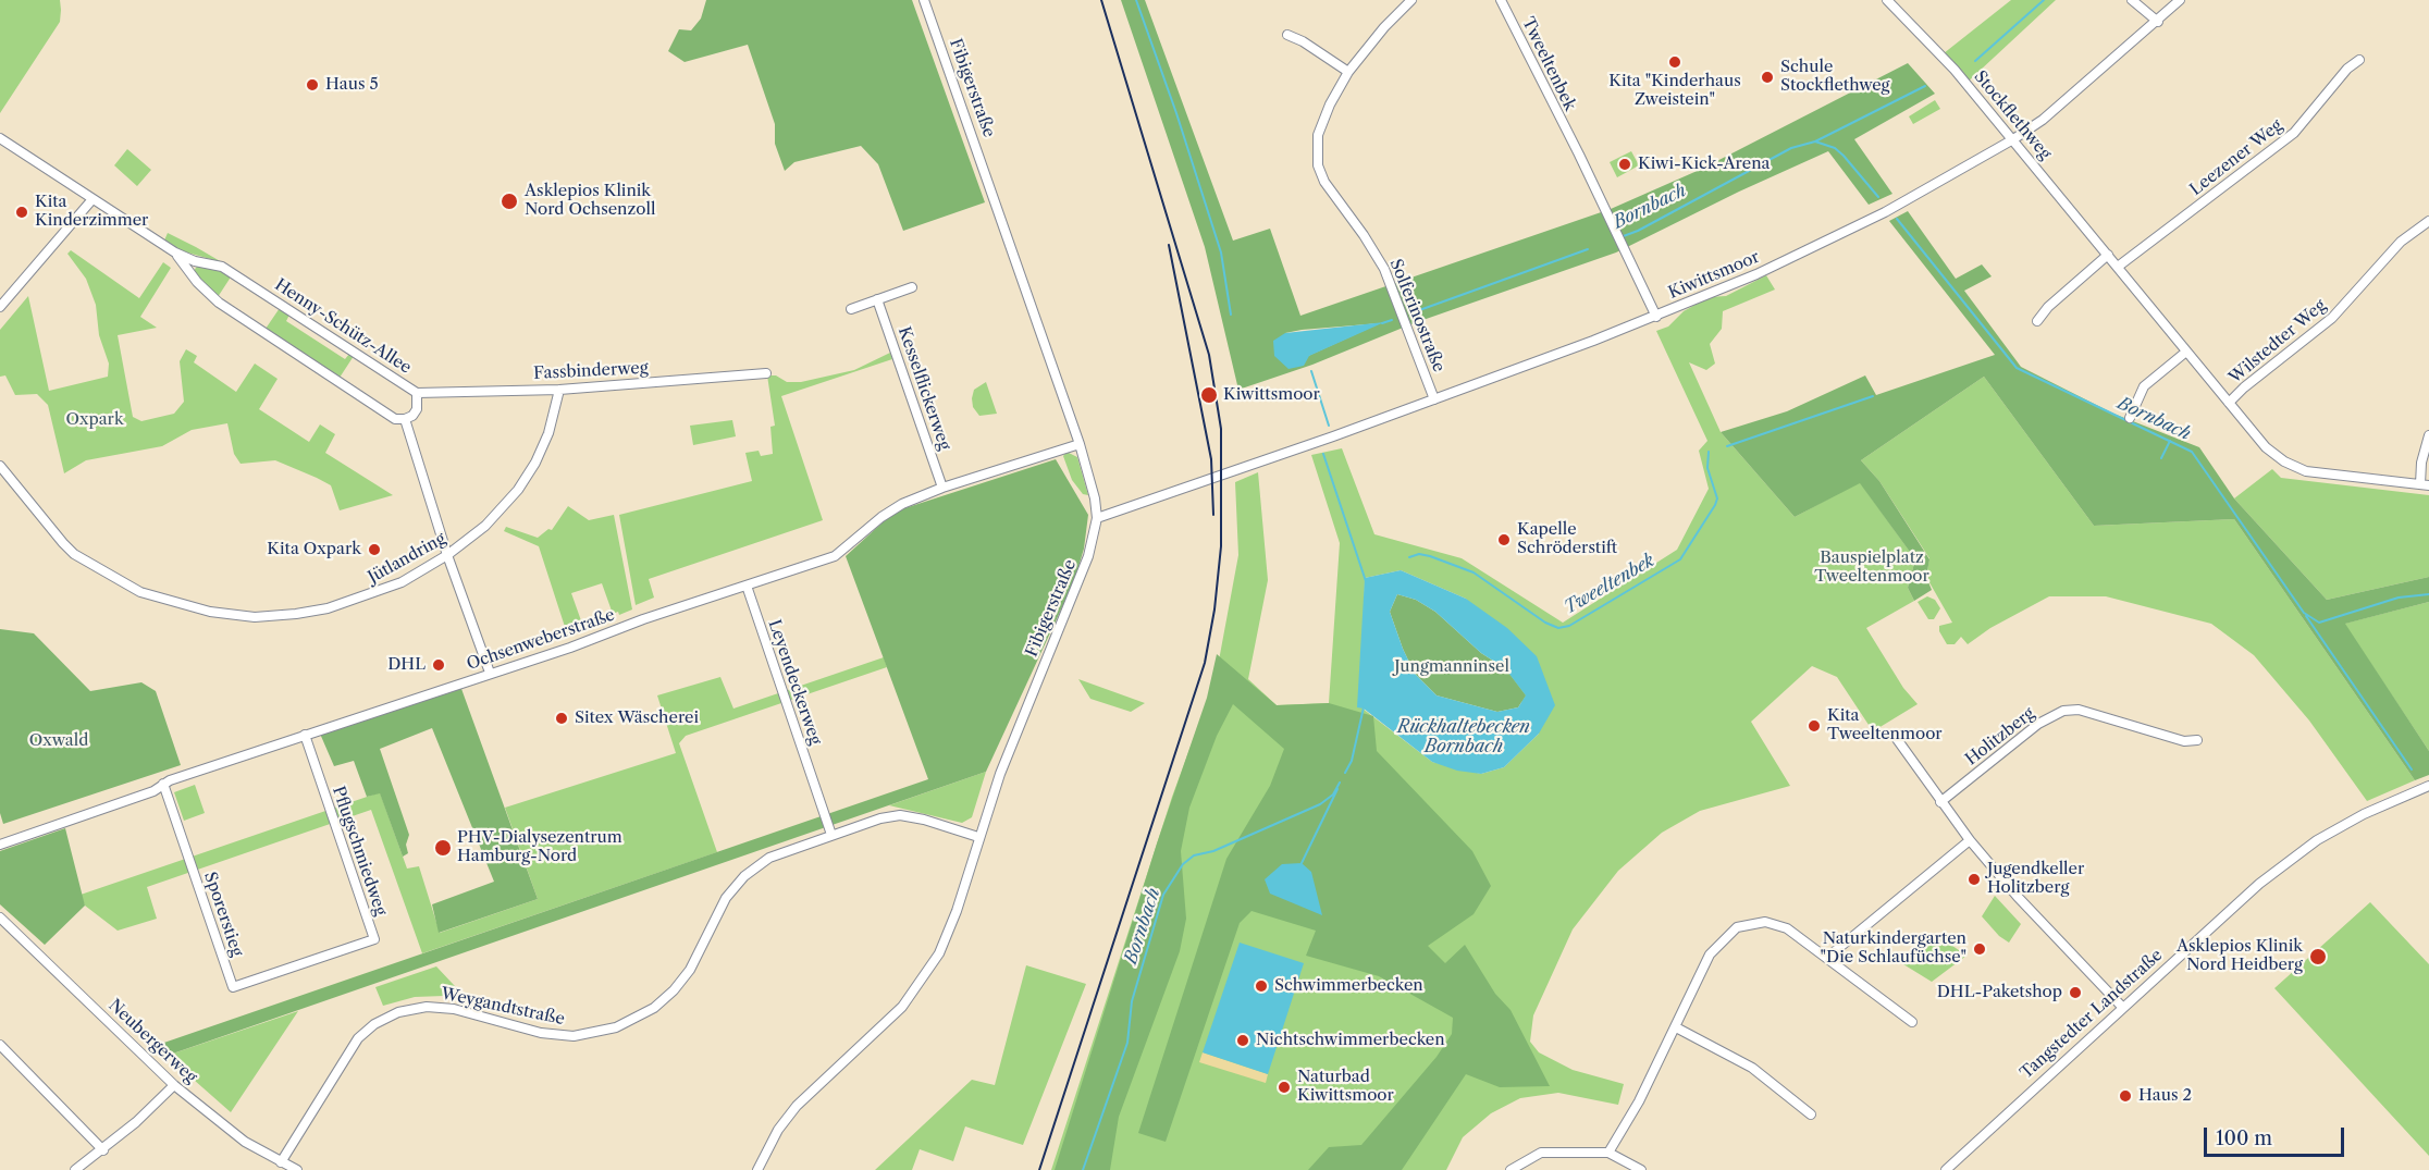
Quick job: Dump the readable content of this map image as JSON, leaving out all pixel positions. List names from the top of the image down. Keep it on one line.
{"streets":{"street":["Tweeltenbek","Fibigerstraße","Stockflethweg","Leezener Weg","Kiwittsmoor","Solferinostraße","Henny-Schütz-Allee","Wilstedter Weg","Fassbinderweg","Kesselflickerweg","Jütlandring","Ochsenweberstraße","Leyendeckerweg","Holitzberg","Pflugschmiedweg","Sporerstieg","Weygandtstraße","Tangstedter Landstraße","Neubergerweg"]},"crossings":[["Tweeltenbek","Kiwittsmoor"],["Fibigerstraße","Kiwittsmoor"],["Fibigerstraße","Ochsenweberstraße"],["Fibigerstraße","Weygandtstraße"],["Stockflethweg","Leezener Weg"],["Stockflethweg","Kiwittsmoor"],["Stockflethweg","Wilstedter Weg"],["Kiwittsmoor","Solferinostraße"],["Henny-Schütz-Allee","Fassbinderweg"],["Fassbinderweg","Jütlandring"],["Kesselflickerweg","Ochsenweberstraße"],["Ochsenweberstraße","Leyendeckerweg"],["Ochsenweberstraße","Pflugschmiedweg"],["Ochsenweberstraße","Sporerstieg"],["Leyendeckerweg","Weygandtstraße"],["Pflugschmiedweg","Sporerstieg"],["Weygandtstraße","Neubergerweg"]],"water":["Bornbach","Tweeltenbek","Rückhaltebecken Bornbach"],"parks":["Oxpark","Bauspielplatz Tweeltenmoor","Jungmanninsel","Oxwald"],"places":["Kita \"Kinderhaus Zweistein\"","Schule Stockflethweg","Haus 5","Kiwi-Kick-Arena","Asklepios Klinik Nord Ochsenzoll","Kita Kinderzimmer","Kiwittsmoor","Kapelle Schröderstift","Kita Oxpark","DHL","Sitex Wäscherei","Kita Tweeltenmoor","PHV-Dialysezentrum Hamburg-Nord","Jugendkeller Holitzberg","Naturkindergarten \"Die Schlaufüchse\"","Asklepios Klinik Nord Heidberg","Schwimmerbecken","DHL-Paketshop","Nichtschwimmerbecken","Naturbad Kiwittsmoor","Haus 2"],"scale_bar":"100 m"}
